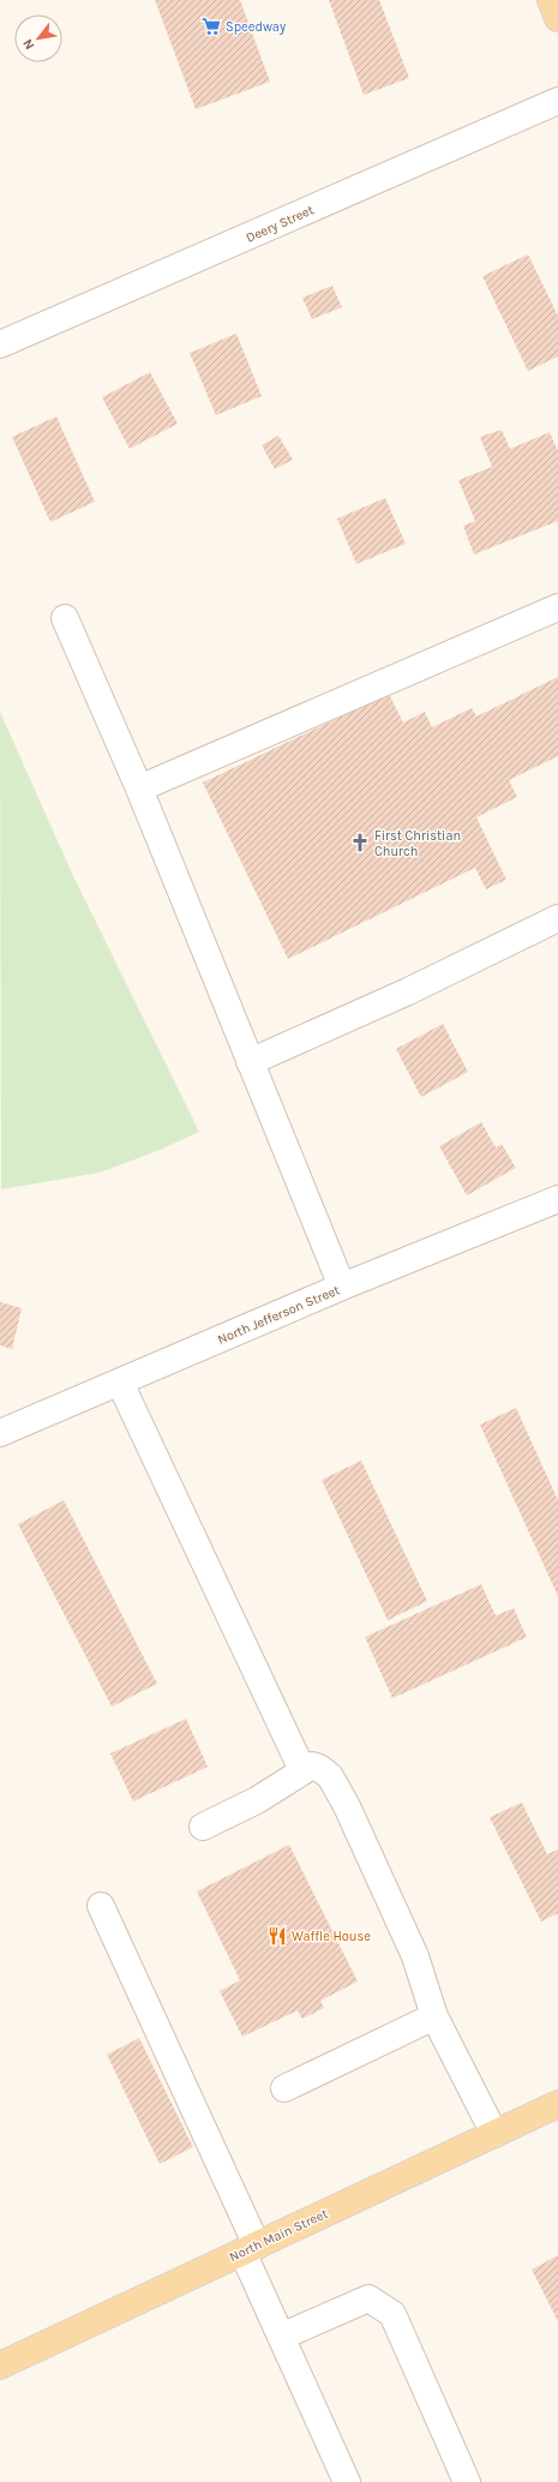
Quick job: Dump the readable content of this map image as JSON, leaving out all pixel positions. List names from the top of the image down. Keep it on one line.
{"streets":{"main road":["North Main Street"],"street":["Deery Street","North Jefferson Street"]},"places":{"supermarket":["Speedway"],"church":["First Christian Church"],"restaurant":["Waffle House"]},"north":"bottom left"}
